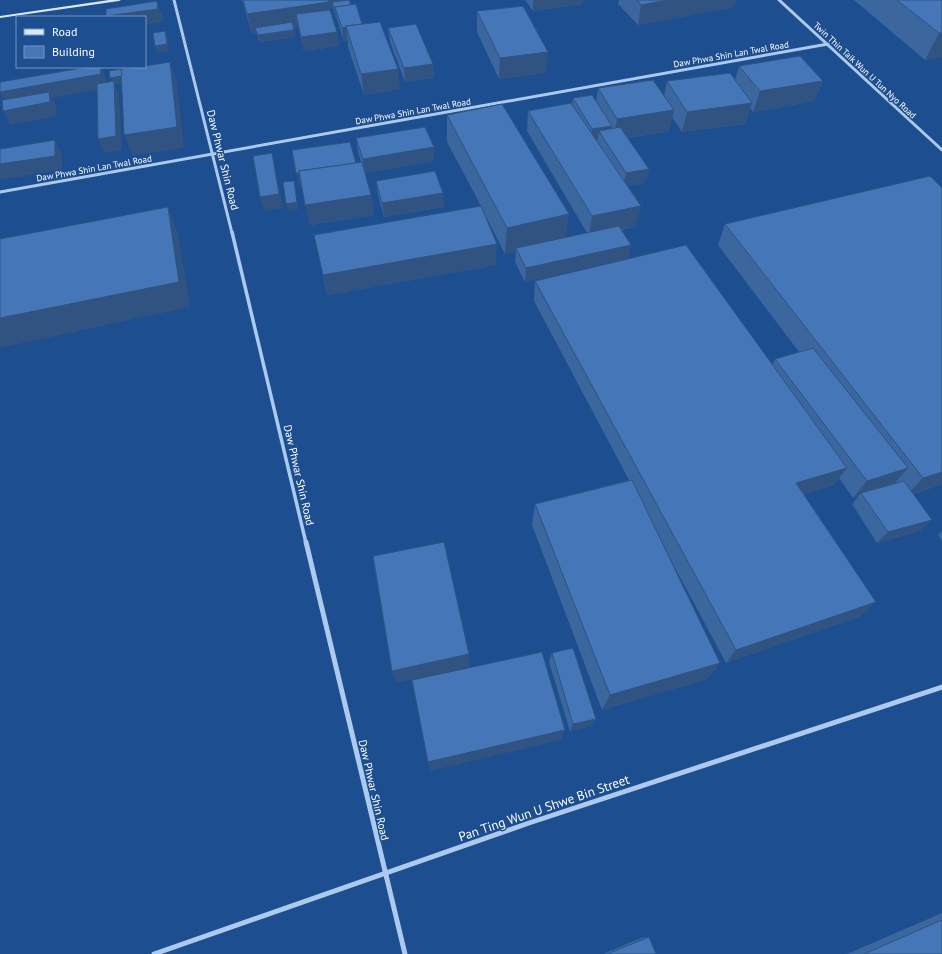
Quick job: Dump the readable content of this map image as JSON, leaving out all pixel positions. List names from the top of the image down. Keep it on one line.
{"streets":{"street":["Daw Phwa Shin Lan Twal Road","Twin Thin Taik Wun U Tun Nyo Road","Daw Phwar Shin Road","Pan Ting Wun U Shwe Bin Street"]},"crossings":[["Daw Phwa Shin Lan Twal Road","Twin Thin Taik Wun U Tun Nyo Road"],["Daw Phwa Shin Lan Twal Road","Daw Phwar Shin Road"],["Daw Phwar Shin Road","Pan Ting Wun U Shwe Bin Street"]],"legend":["Road","Building"]}
